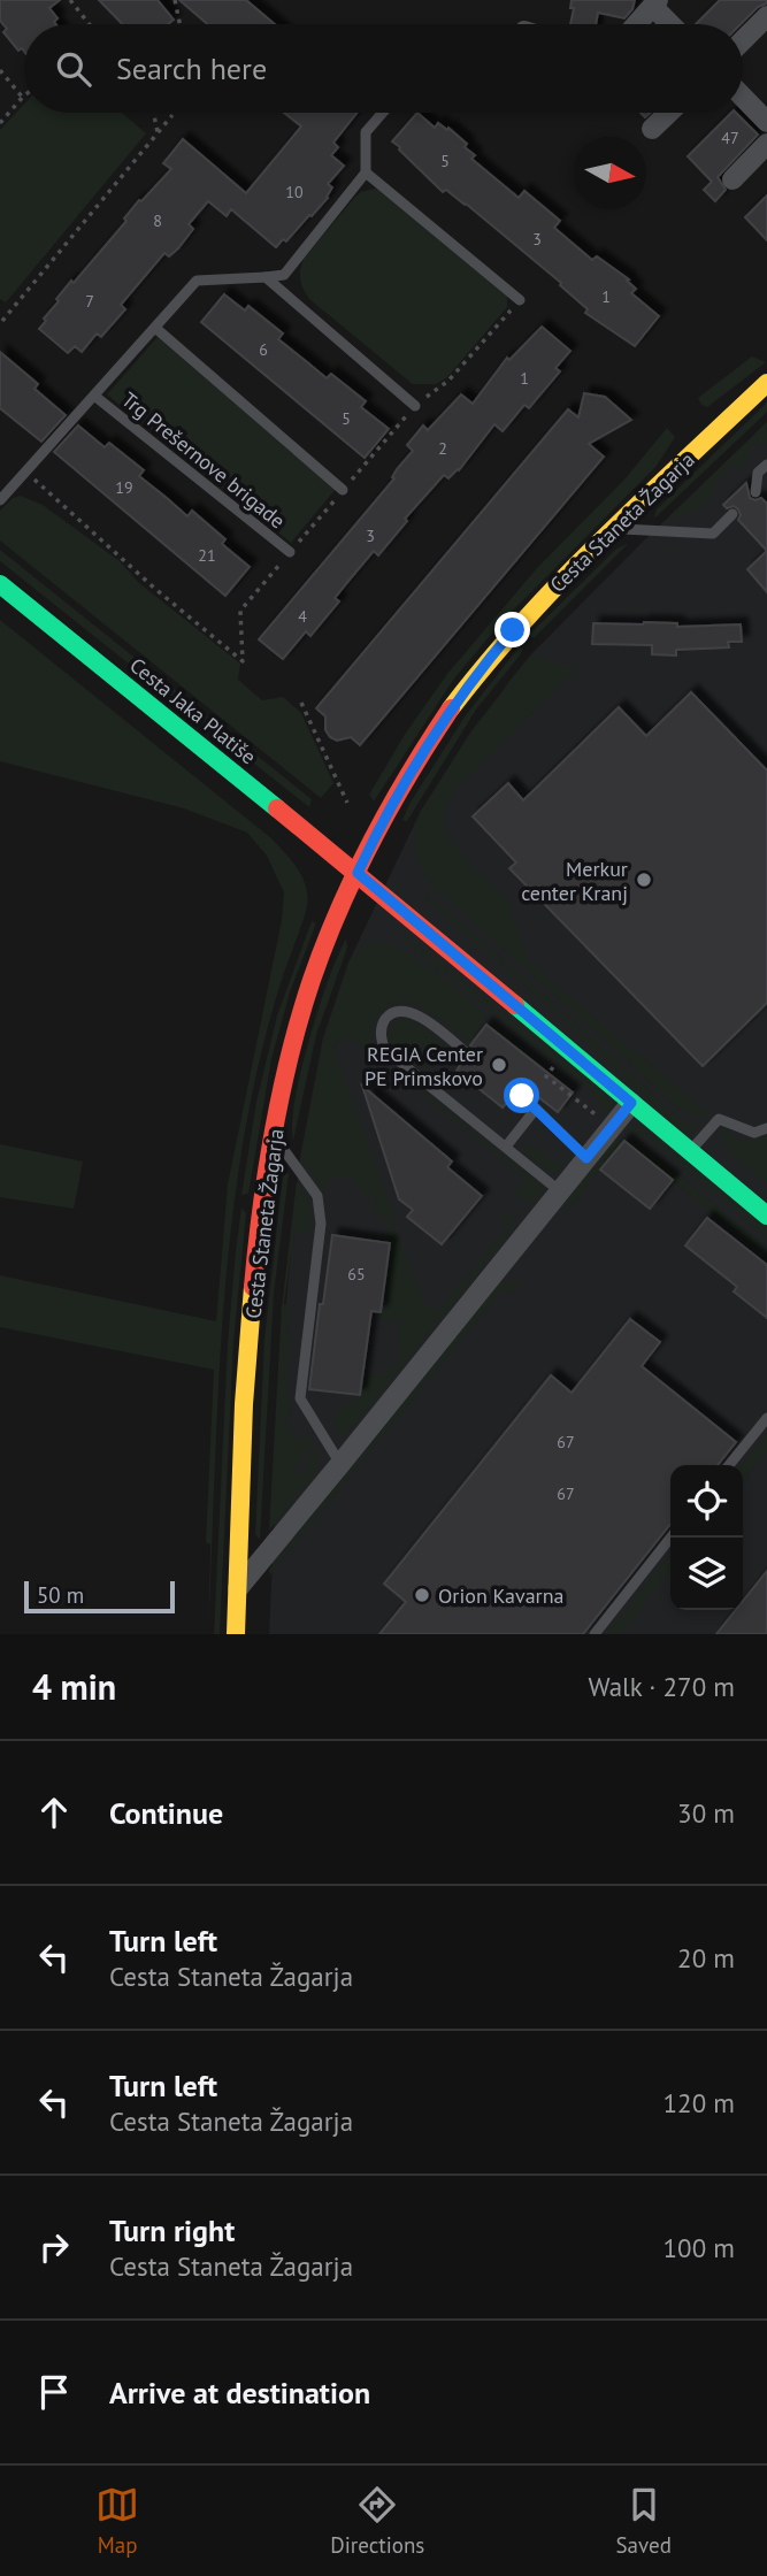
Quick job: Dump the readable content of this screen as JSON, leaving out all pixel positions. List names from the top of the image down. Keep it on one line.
{"streets":{"main road":["Cesta Staneta Žagarja","Cesta Jaka Platiše"],"lane":["Trg Prešernove brigade"]},"crossings":[["Cesta Staneta Žagarja","Cesta Jaka Platiše"]],"places":["Merkur center Kranj","REGIA Center PE Primskovo","Orion Kavarna"],"house_numbers":["47","5","10","8","3","1","7","6","1","5","2","19","3","21","4","65","67","67"],"scale_bar":"50 m","north":"right","page":{"search":"Search here","scale":"50 m","heading":["4 min","Walk · 270 m"],"list":[["Continue","30 m"],["Turn left","Cesta Staneta Žagarja","20 m"],["Turn left","Cesta Staneta Žagarja","120 m"],["Turn right","Cesta Staneta Žagarja","100 m"],"Arrive at destination"],"nav":["Map","Directions","Saved"]}}
